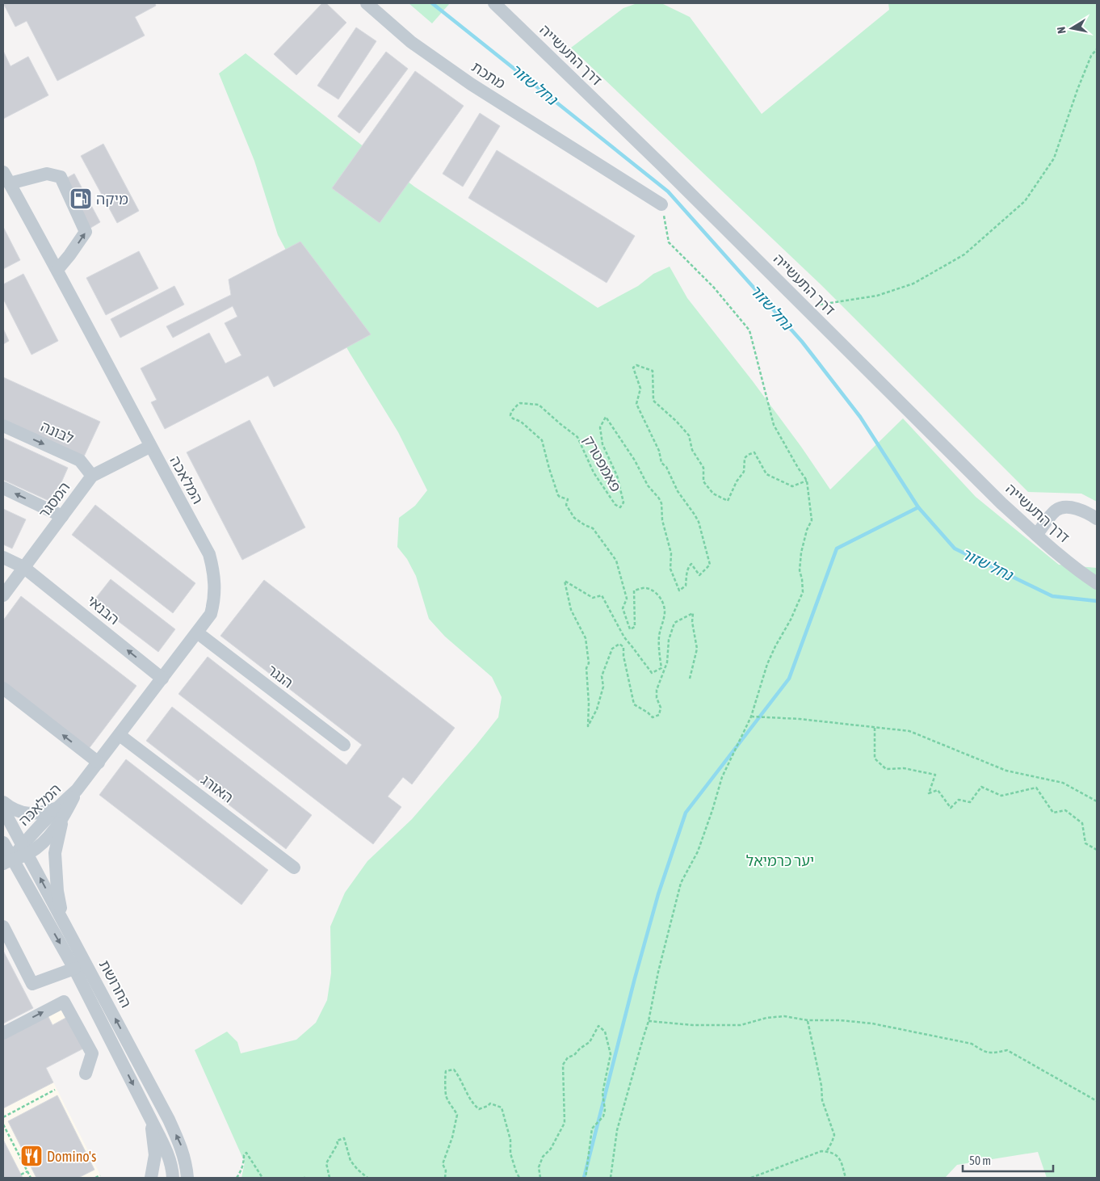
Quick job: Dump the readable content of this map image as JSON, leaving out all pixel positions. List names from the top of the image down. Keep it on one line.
{"streets":{"street":["דרך התעשייה","מתכת","לבונה","המלאכה","המסגר","הבנאי","הנגר","האורג","החרושת"],"path":["פאמפטרק"]},"crossings":[["לבונה","המסגר"],["המלאכה","המסגר"],["המלאכה","הבנאי"],["המלאכה","הנגר"],["המלאכה","האורג"],["המלאכה","החרושת"],["המסגר","הבנאי"]],"water":["נחל שזור"],"parks":["יער כרמיאל"],"places":{"fuel station":["מיקה"],"restaurant":["Domino's"]},"scale_bar":"50 m","north":"left"}
